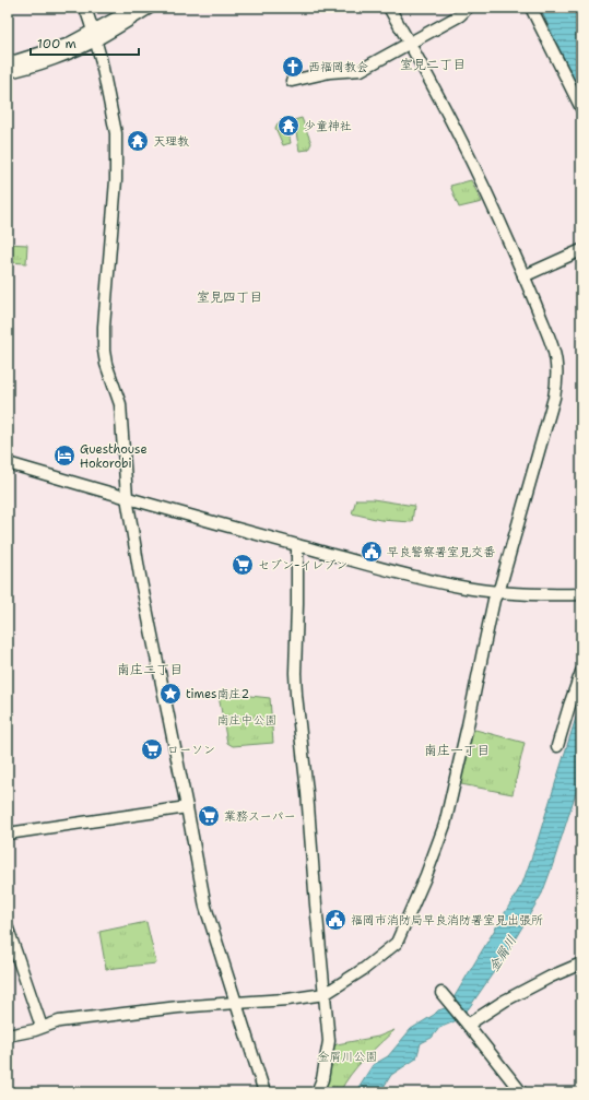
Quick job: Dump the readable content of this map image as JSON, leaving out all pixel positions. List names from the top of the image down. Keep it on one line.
{"districts":["室見二丁目","室見四丁目","南庄二丁目","南庄一丁目"],"water":["金屑川"],"parks":["南庄中公園","金屑川公園"],"places":{"church":["西福岡教会"],"temple":["少童神社","天理教"],"hotel":["Guesthouse Hokorobi"],"public building":["早良警察署室見交番","福岡市消防局早良消防署室見出張所"],"supermarket":["セブン-イレブン","ローソン","業務スーパー"],"place":["times南庄2"]},"scale_bar":"100 m"}
